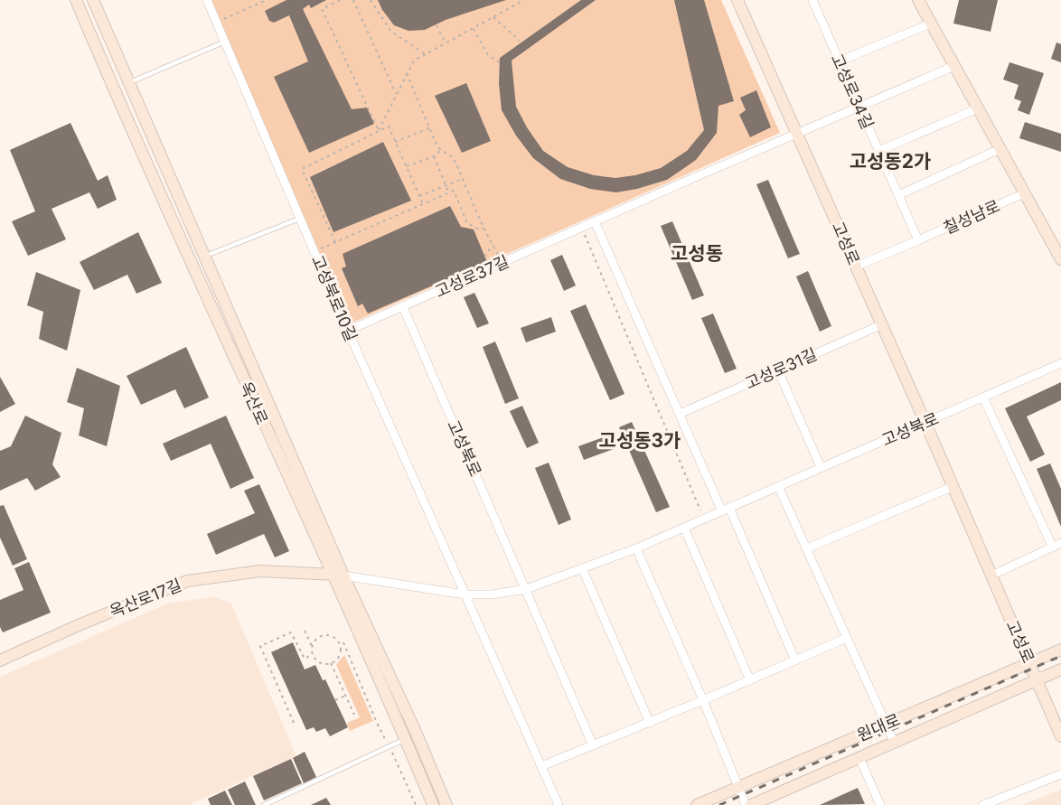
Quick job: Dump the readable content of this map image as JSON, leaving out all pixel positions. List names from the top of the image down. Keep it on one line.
{"streets":{"main road":["고성로","옥산로","옥산로17길","원대로"],"street":["고성로34길","칠성남로","고성로37길","고성북로10길","고성로31길","고성북로"]},"crossings":[["고성로34길","칠성남로"],["고성로34길","고성로37길"],["고성로","고성로37길"],["고성로","고성로31길"],["고성로","고성북로"],["고성로","원대로"],["고성로37길","고성북로10길"],["고성로37길","고성북로"],["고성북로10길","고성북로"],["옥산로","고성북로"],["옥산로","옥산로17길"],["고성북로","옥산로17길"]],"districts":["고성동2가","고성동","고성동3가"]}
